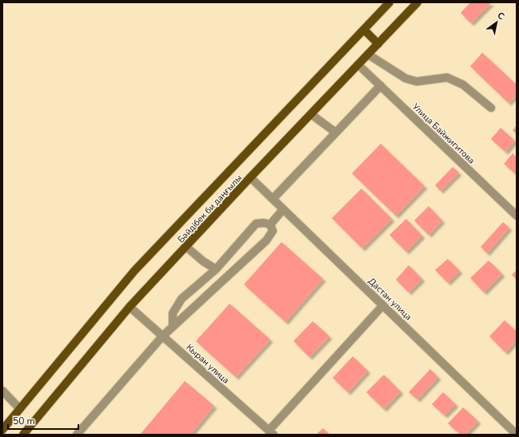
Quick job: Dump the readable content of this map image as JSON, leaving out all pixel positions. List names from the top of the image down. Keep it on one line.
{"streets":{"main road":["Бәйдібек би даңғылы"],"street":["Улица Байжигитова","Дастан улица","Кыран улица"]},"crossings":[["Улица Байжигитова","Бәйдібек би даңғылы"],["Бәйдібек би даңғылы","Дастан улица"],["Бәйдібек би даңғылы","Кыран улица"]],"scale_bar":"50 m","north":"top right"}
